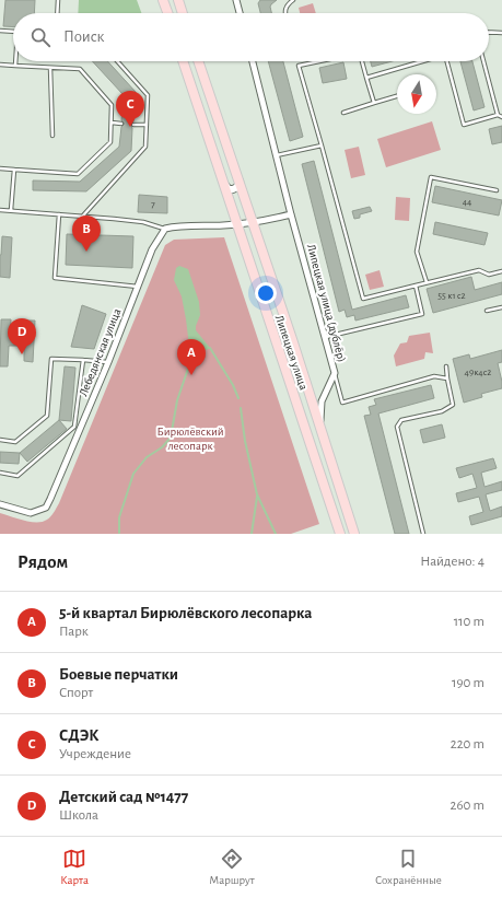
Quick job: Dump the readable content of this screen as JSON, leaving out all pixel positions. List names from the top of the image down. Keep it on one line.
{"streets":{"main road":["Липецкая улица"],"street":["Липецкая улица (дублёр)","Лебедянская улица"]},"crossings":[["Липецкая улица (дублёр)","Липецкая улица"]],"parks":["Бирюлёвский лесопарк"],"house_numbers":["44","7","55 к1 с2","49к4с2"],"north":"bottom","page":{"search":"Поиск","pins":["C","B","D","A"],"heading":["Рядом","Найдено: 4"],"list":[{"mark":"A","name":"5-й квартал Бирюлёвского лесопарка","note":"Парк","value":"110 m"},{"mark":"B","name":"Боевые перчатки","note":"Спорт","value":"190 m"},{"mark":"C","name":"СДЭК","note":"Учреждение","value":"220 m"},{"mark":"D","name":"Детский сад №1477","note":"Школа","value":"260 m"}],"nav":["Карта","Маршрут","Сохранённые"]}}
